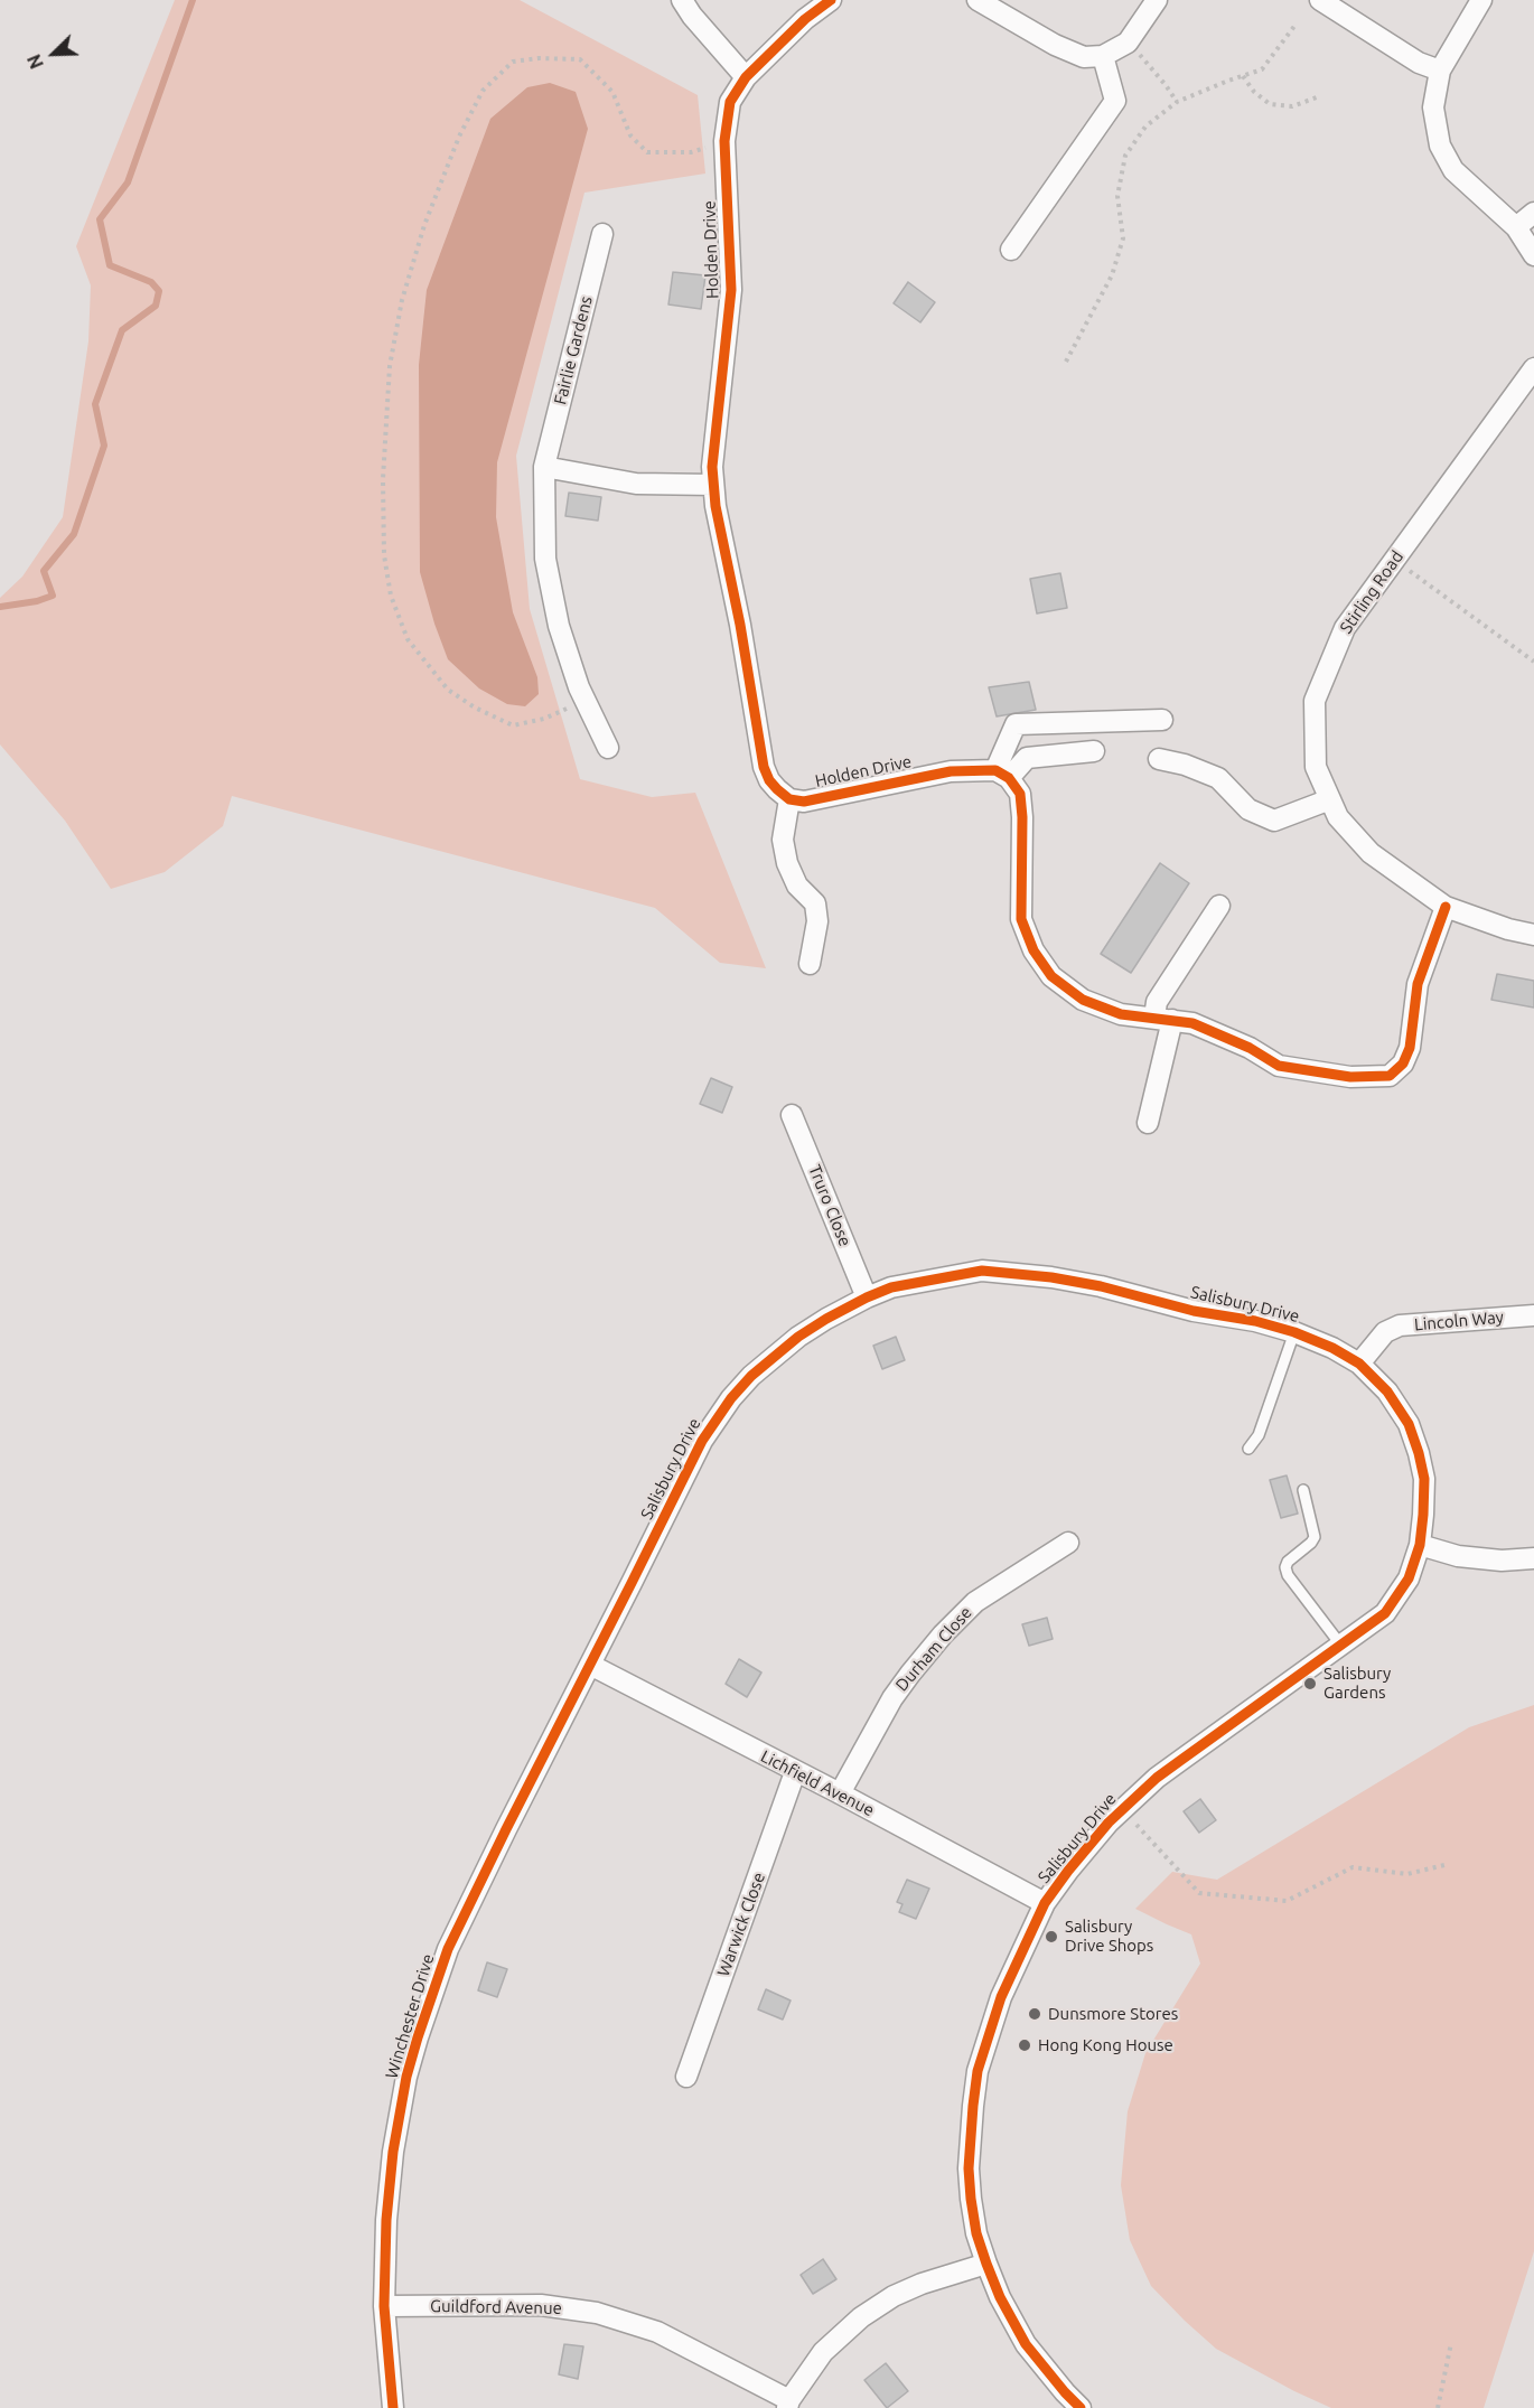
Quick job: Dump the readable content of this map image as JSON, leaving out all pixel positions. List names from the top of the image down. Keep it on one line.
{"streets":{"street":["Holden Drive","Fairlie Gardens","Stirling Road","Truro Close","Salisbury Drive","Lincoln Way","Durham Close","Lichfield Avenue","Warwick Close","Winchester Drive","Guildford Avenue"]},"crossings":[["Truro Close","Salisbury Drive"],["Salisbury Drive","Lincoln Way"],["Salisbury Drive","Lichfield Avenue"],["Salisbury Drive","Winchester Drive"],["Durham Close","Lichfield Avenue"],["Lichfield Avenue","Warwick Close"],["Lichfield Avenue","Winchester Drive"],["Winchester Drive","Guildford Avenue"]],"places":["Salisbury Gardens","Salisbury Drive Shops","Dunsmore Stores","Hong Kong House"],"north":"bottom left"}
